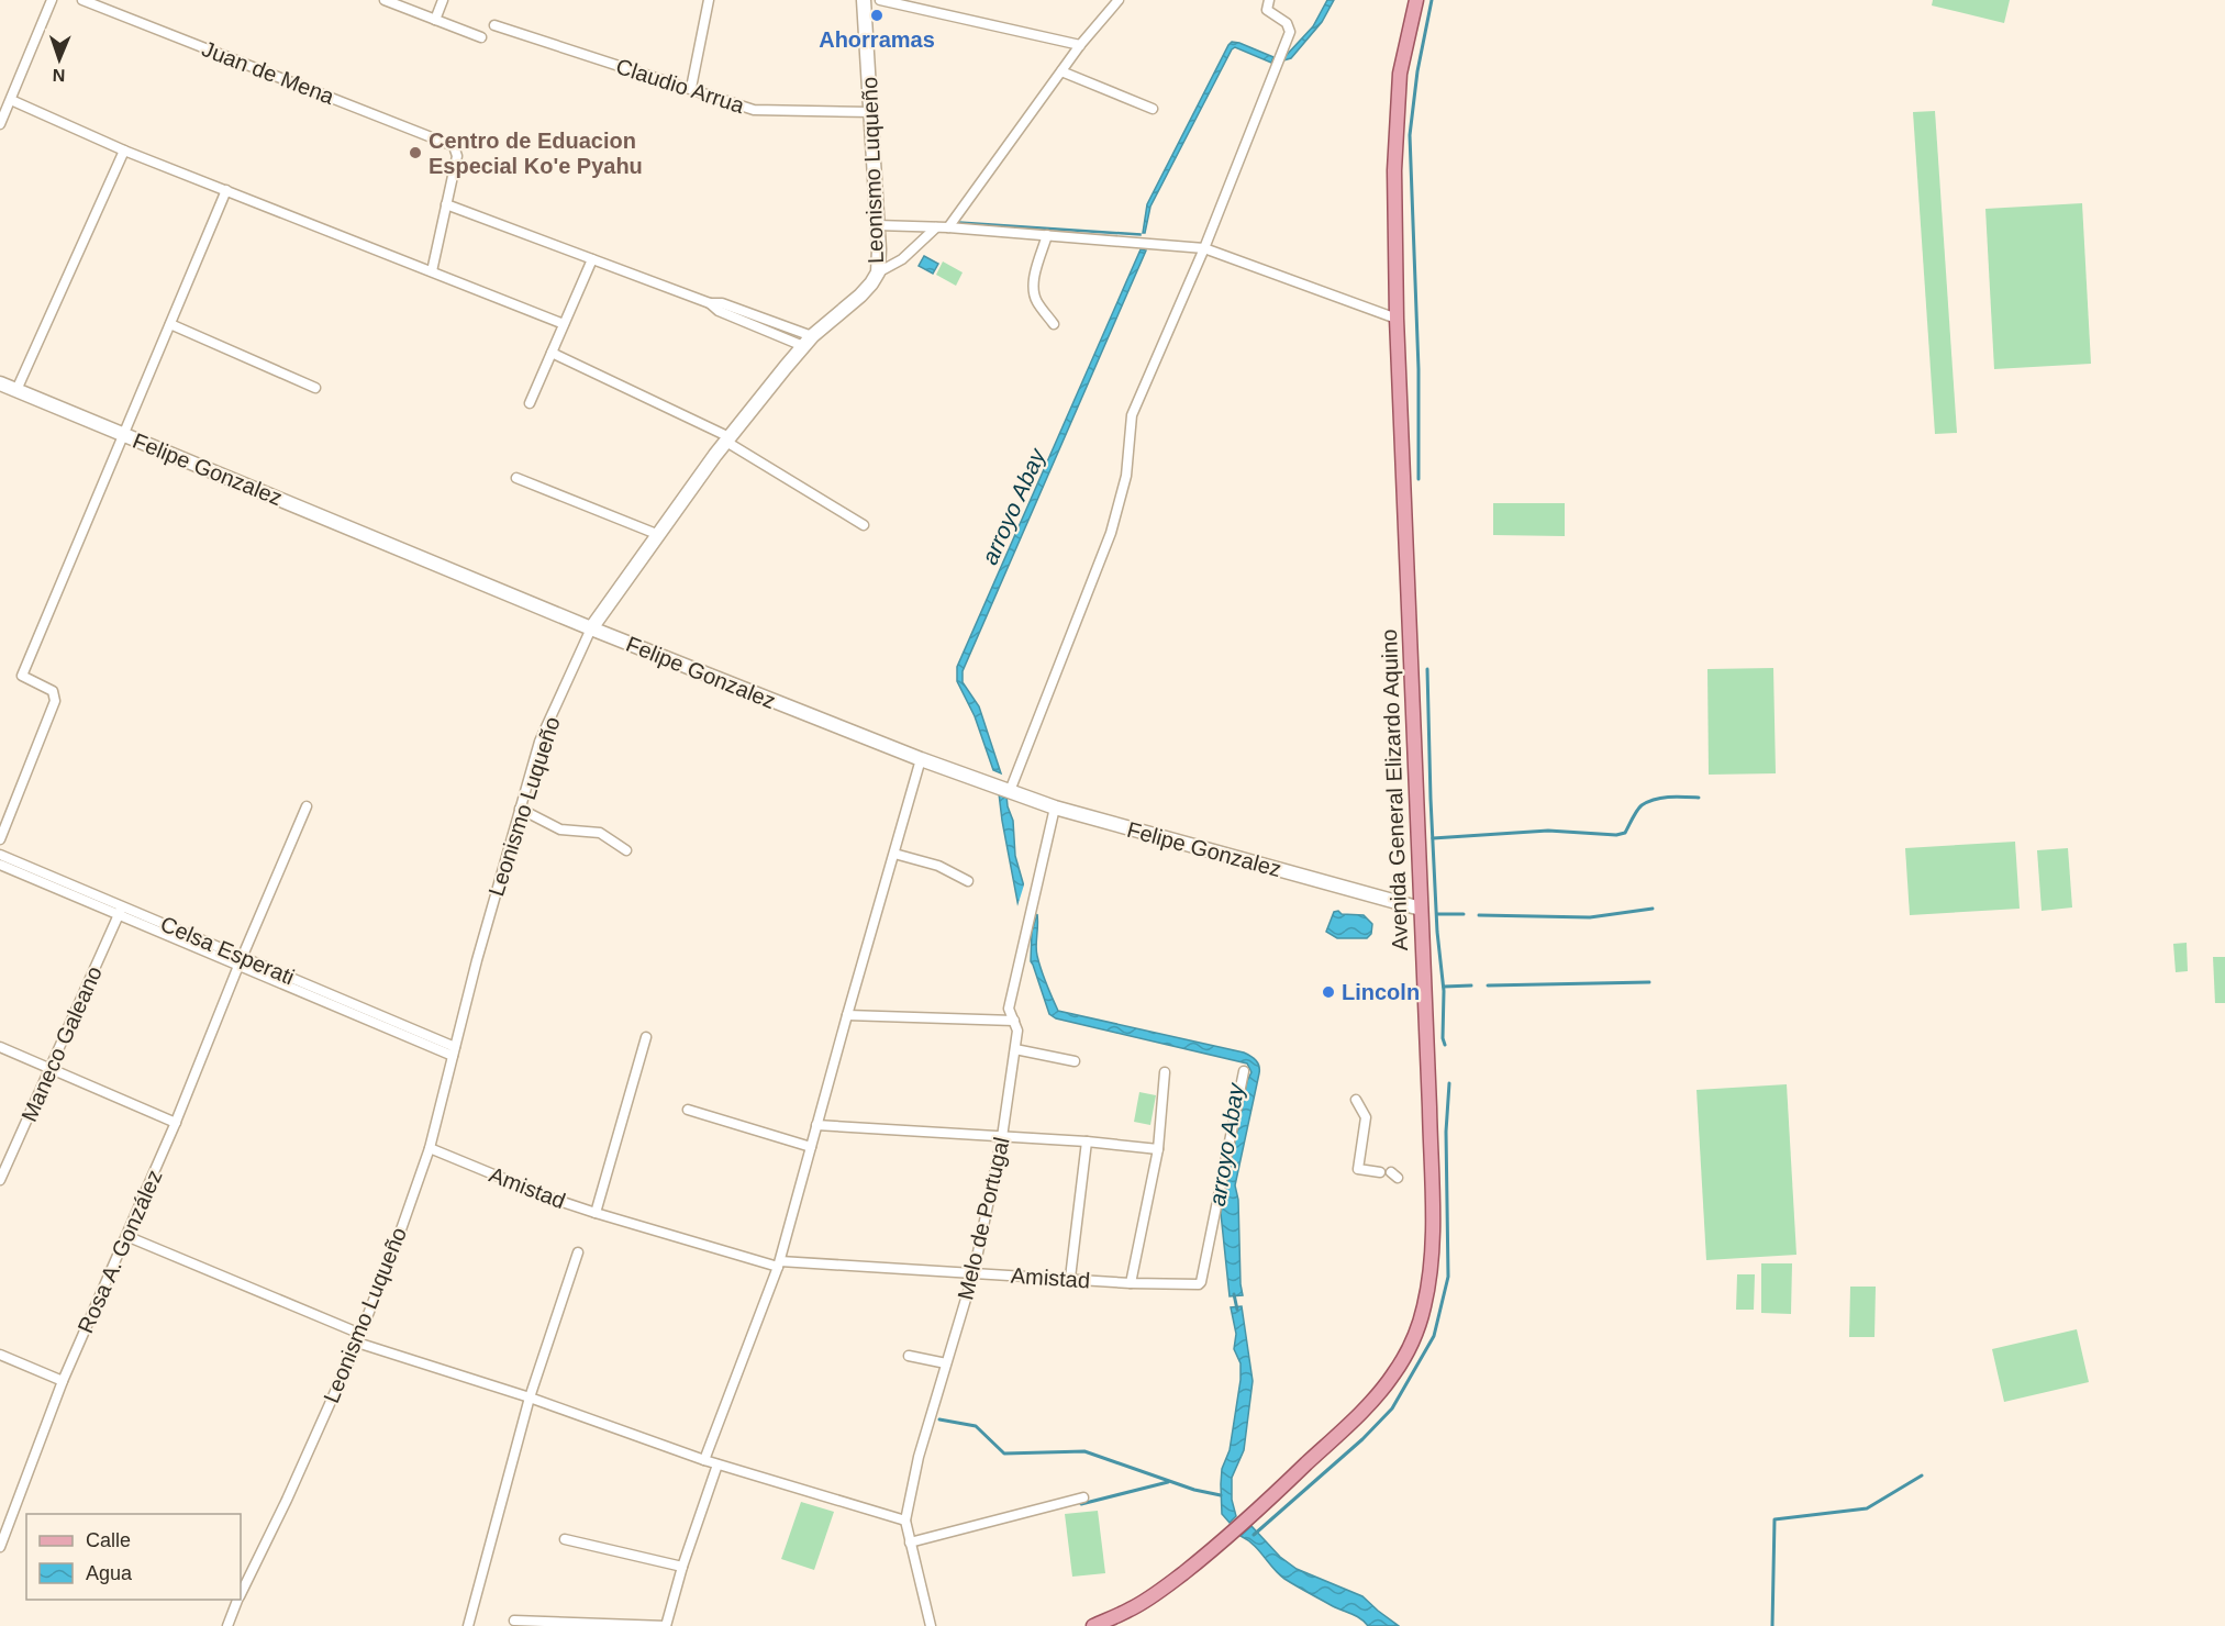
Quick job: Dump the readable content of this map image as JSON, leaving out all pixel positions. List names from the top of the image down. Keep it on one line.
{"streets":{"main road":["Avenida General Elizardo Aquino"],"street":["Juan de Mena","Claudio Arrua","Leonismo Luqueño","Felipe Gonzalez","Celsa Esperati","Maneco Galeano","Amistad","Melo de Portugal","Rosa A. González"]},"crossings":[["Claudio Arrua","Leonismo Luqueño"],["Leonismo Luqueño","Felipe Gonzalez"],["Leonismo Luqueño","Celsa Esperati"],["Leonismo Luqueño","Amistad"],["Felipe Gonzalez","Avenida General Elizardo Aquino"],["Felipe Gonzalez","Melo de Portugal"],["Celsa Esperati","Maneco Galeano"],["Celsa Esperati","Rosa A. González"],["Amistad","Melo de Portugal"]],"water":["arroyo Abay"],"places":["Ahorramas","Centro de Eduacion Especial Ko'e Pyahu","Lincoln"],"legend":["Calle","Agua"],"north":"bottom"}
